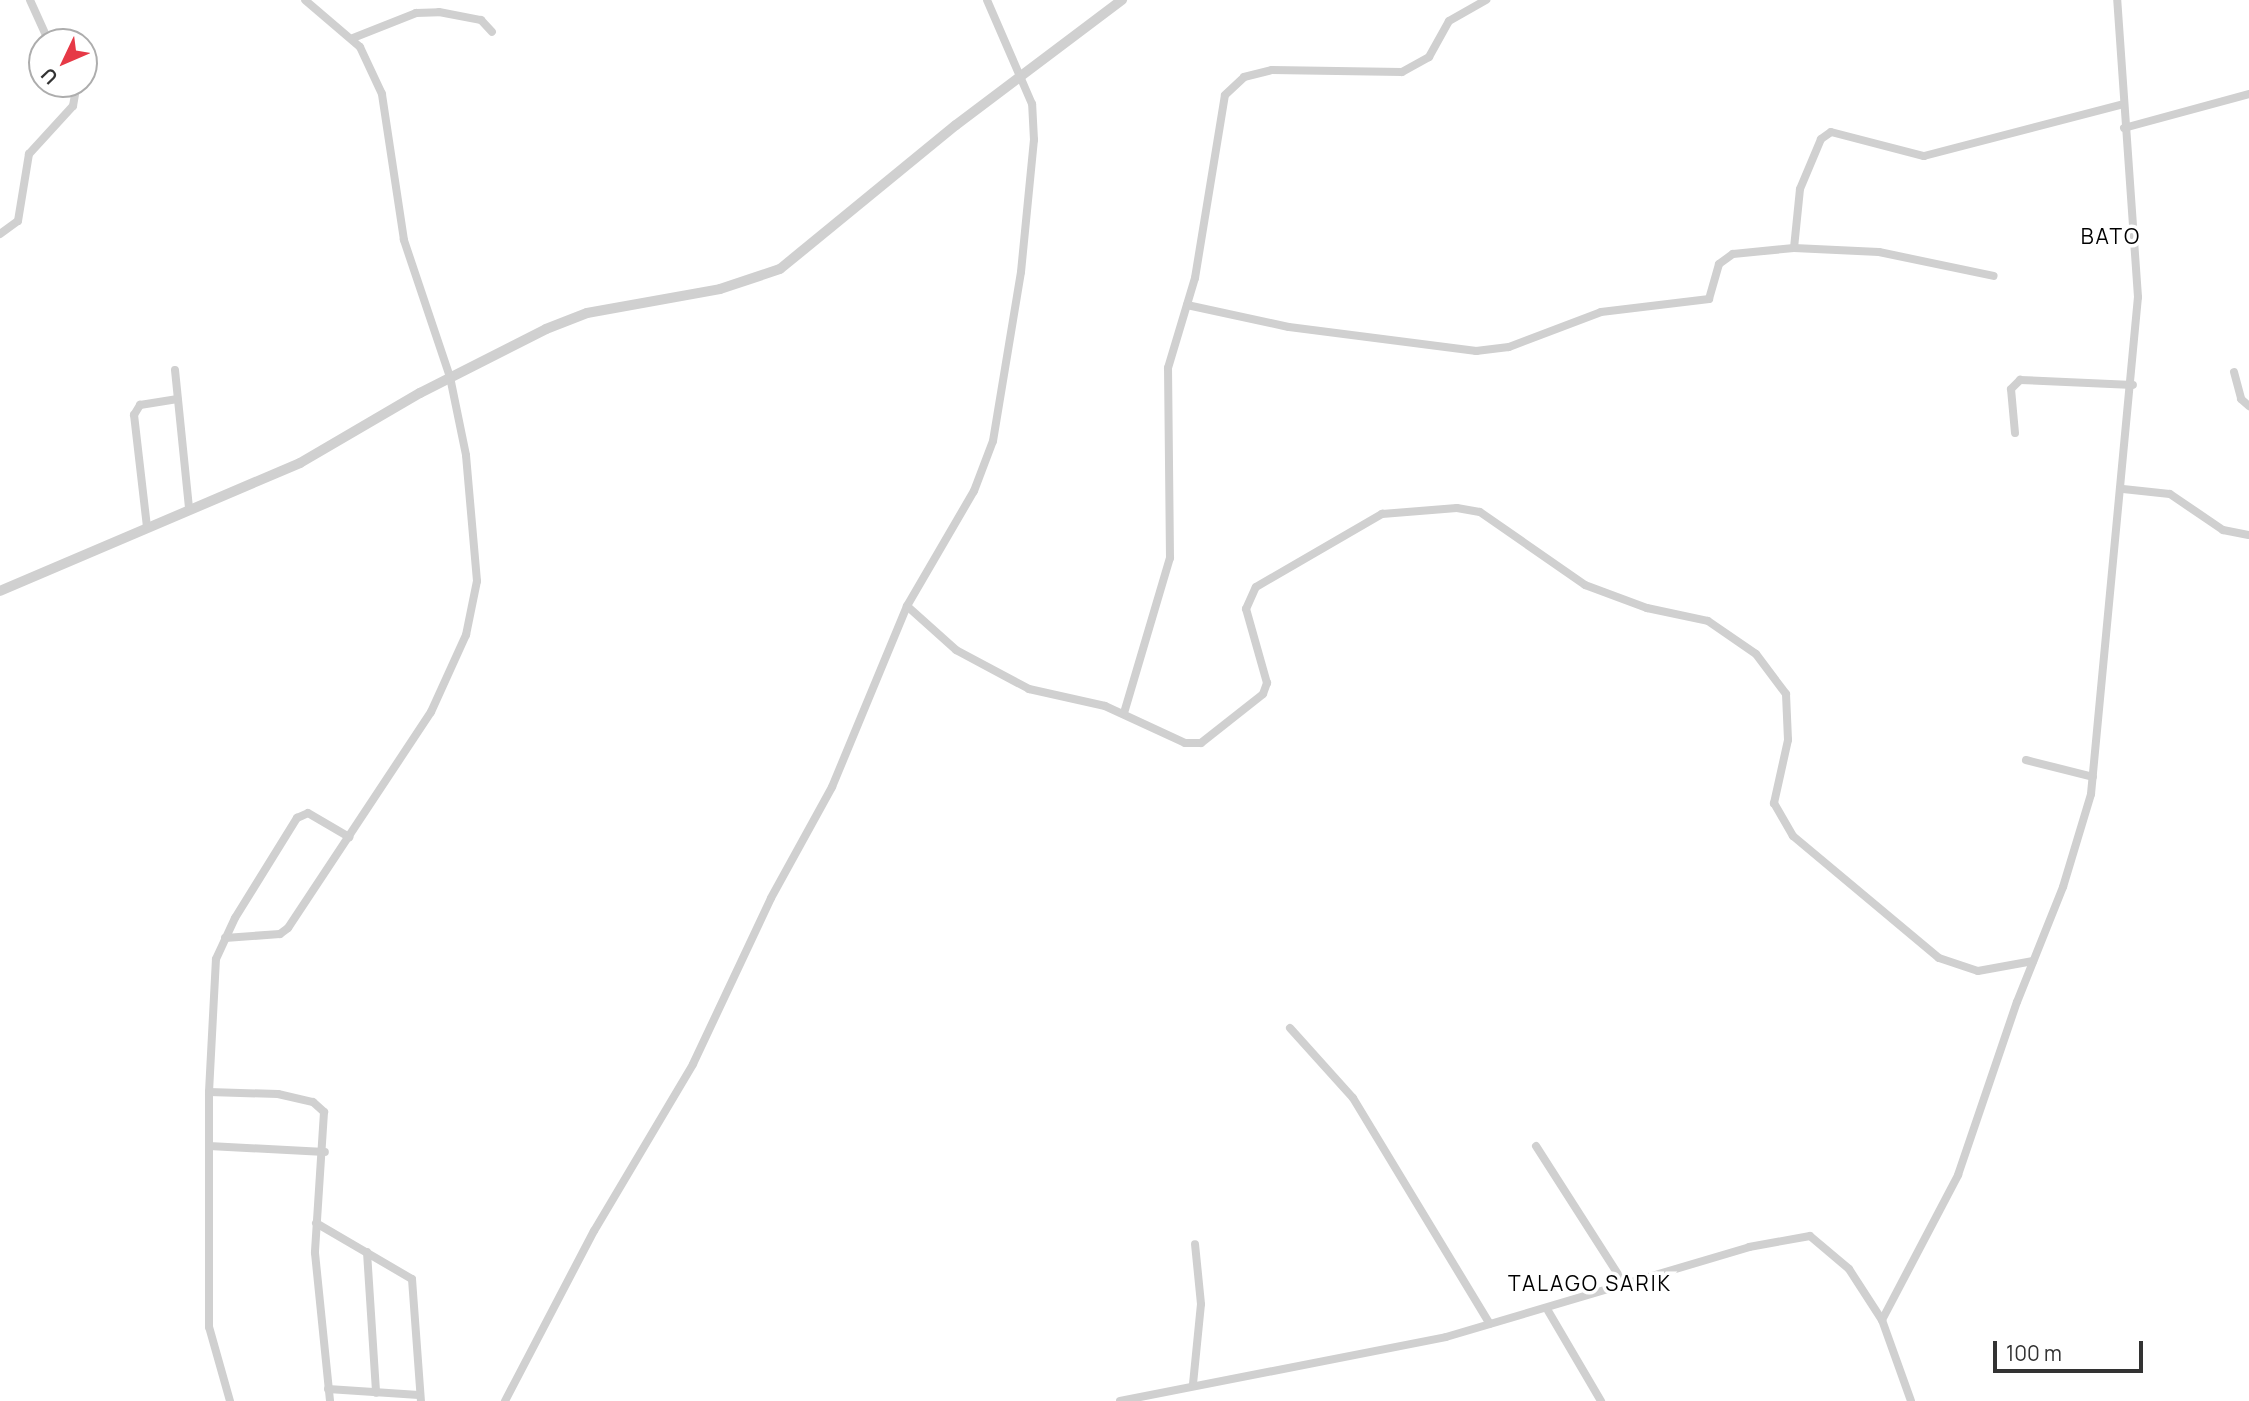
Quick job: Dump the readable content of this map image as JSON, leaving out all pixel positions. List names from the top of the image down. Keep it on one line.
{"districts":["BATO","TALAGO SARIK"],"scale_bar":"100 m","north":"bottom left"}
